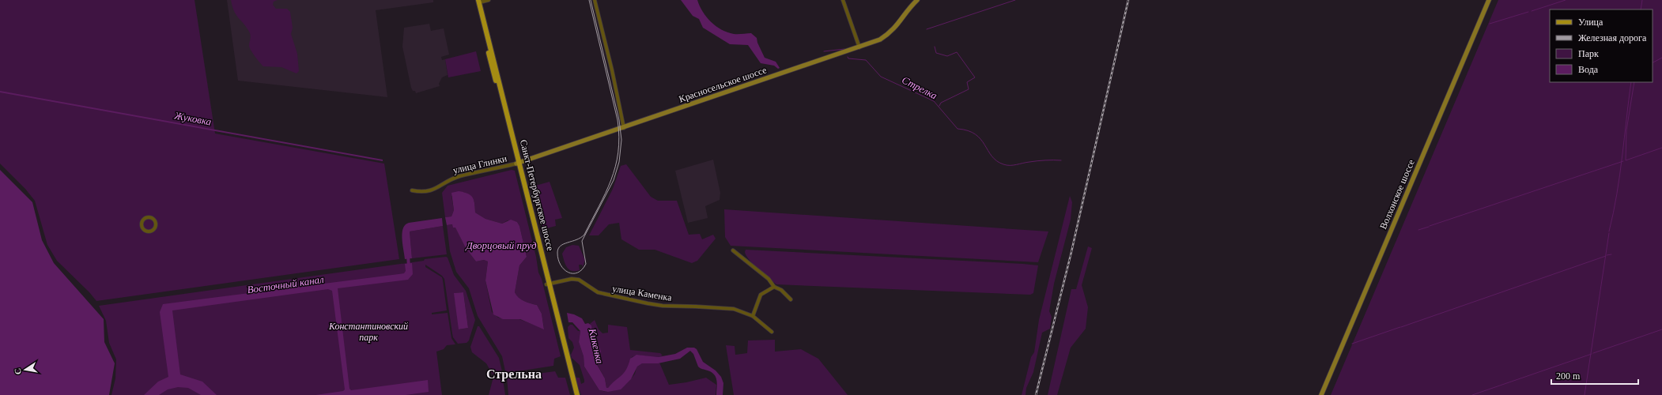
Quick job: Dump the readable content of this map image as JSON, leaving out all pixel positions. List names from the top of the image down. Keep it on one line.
{"streets":{"main road":["Красносельское шоссе","Волхонское шоссе","Санкт-Петербургское шоссе"],"street":["улица Глинки","улица Каменка"]},"crossings":[["Красносельское шоссе","улица Глинки"],["Красносельское шоссе","Санкт-Петербургское шоссе"],["улица Глинки","Санкт-Петербургское шоссе"],["Санкт-Петербургское шоссе","улица Каменка"]],"districts":["Стрельна"],"water":["Стрелка","Жуковка","Дворцовый пруд","Восточный канал","Кикенка"],"parks":["Константиновский парк"],"legend":["Улица","Железная дорога","Парк","Вода"],"scale_bar":"200 m","north":"left"}
